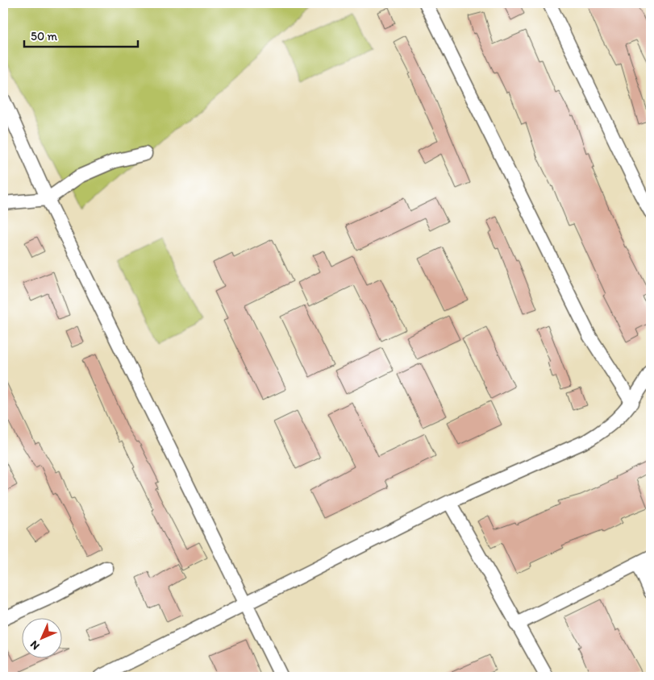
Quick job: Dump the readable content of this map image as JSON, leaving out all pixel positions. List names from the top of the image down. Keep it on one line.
{"scale_bar":"50 m","north":"bottom left"}
